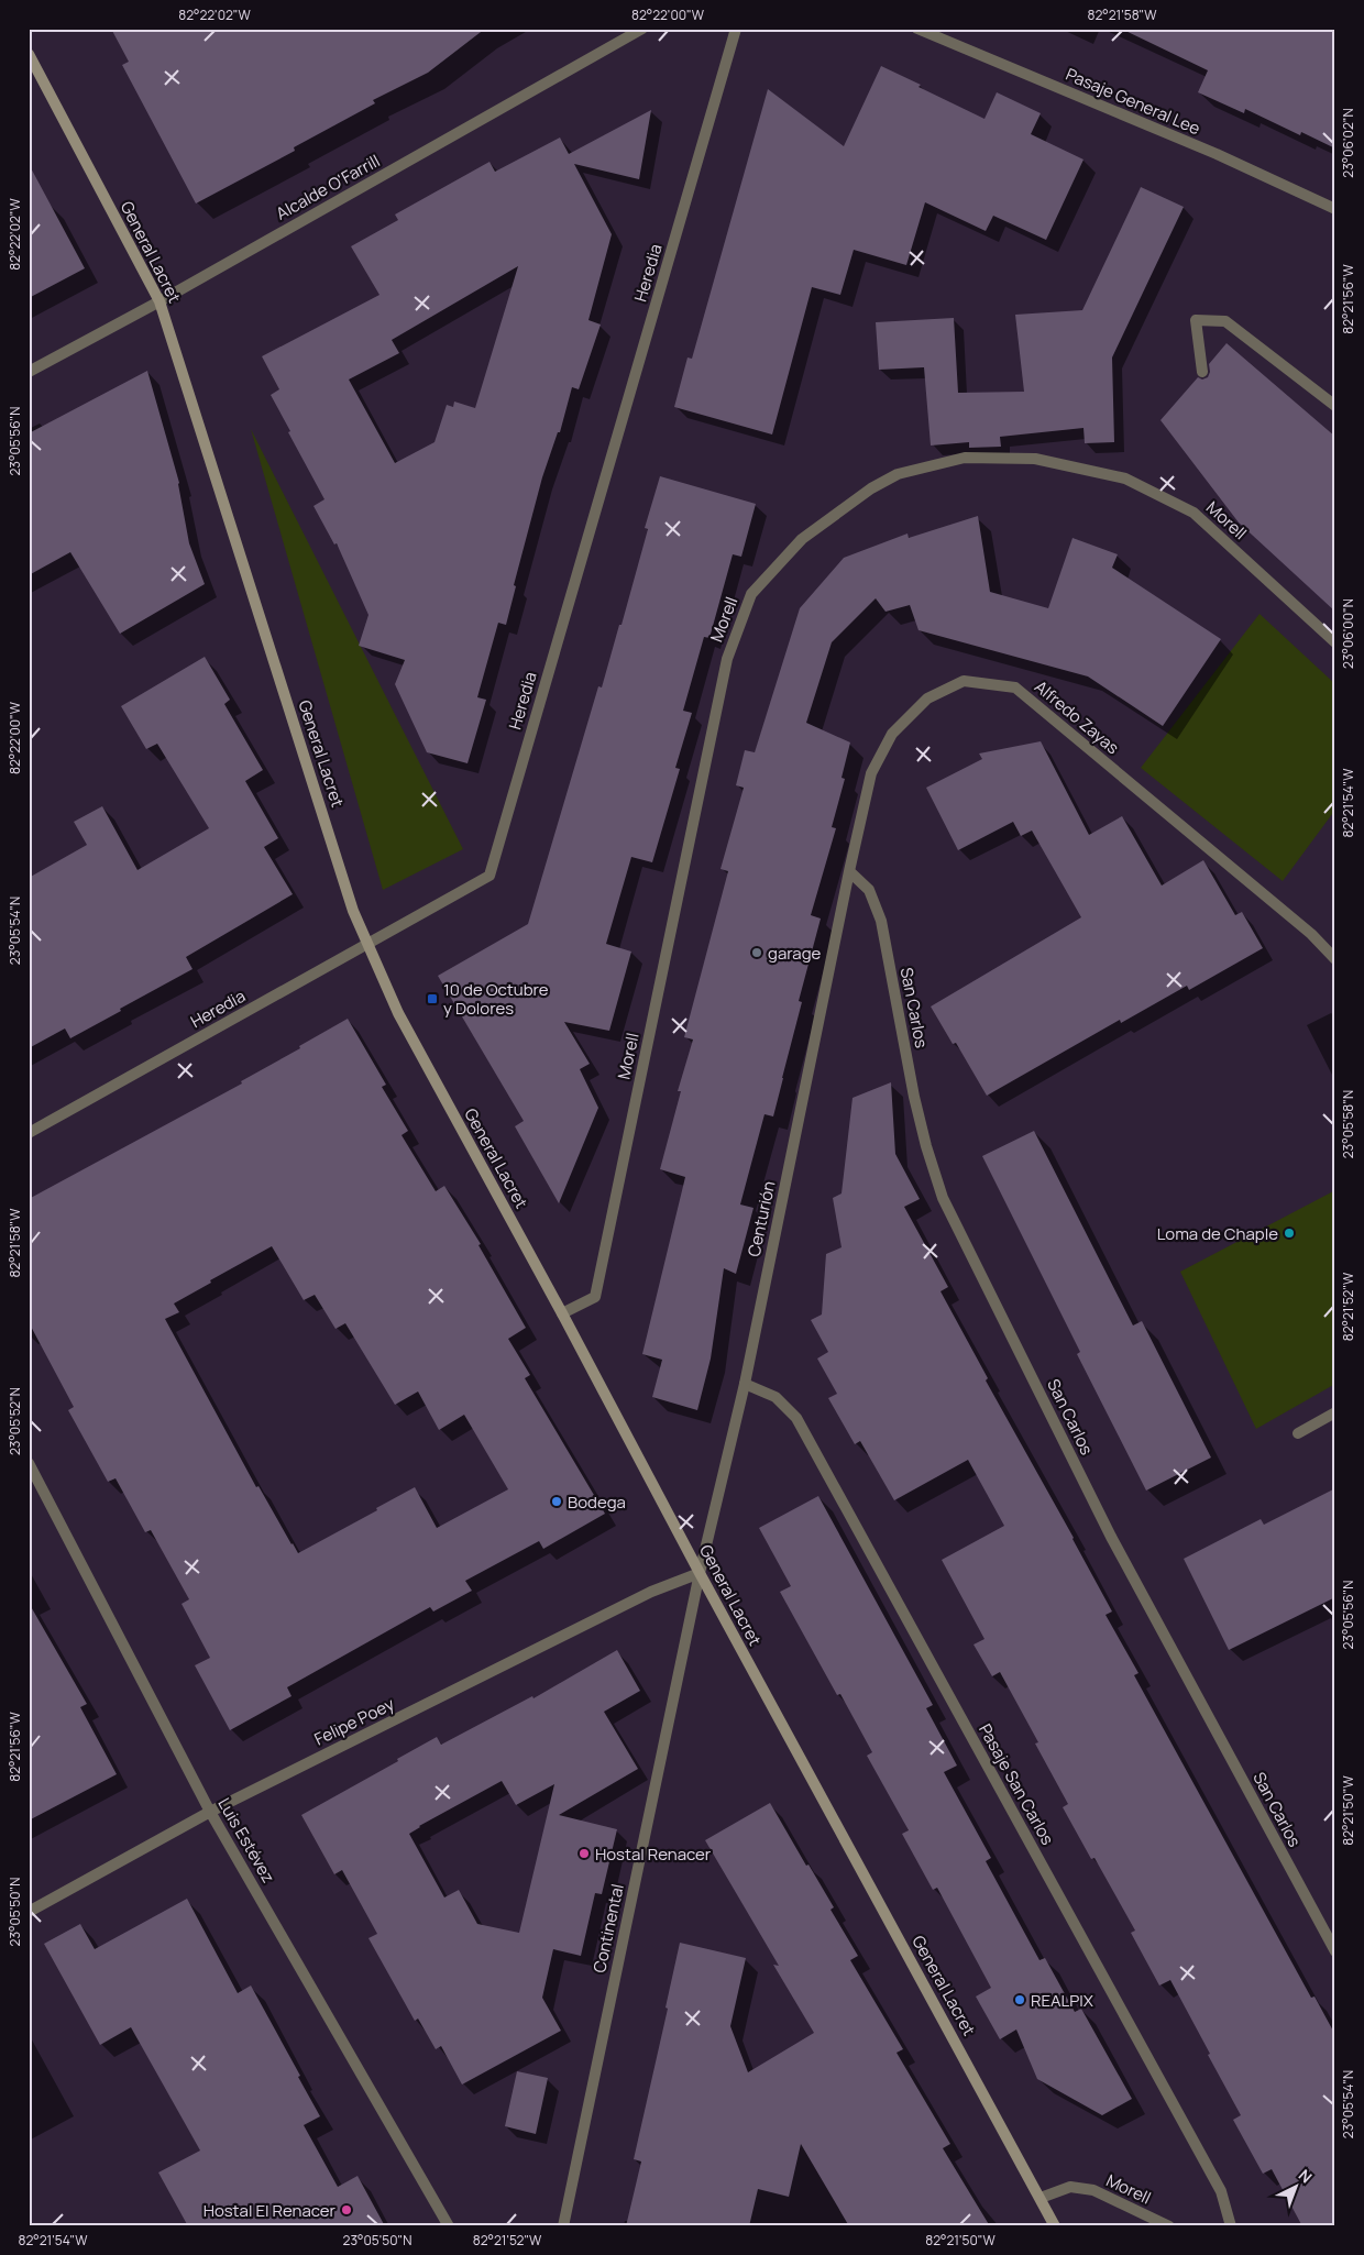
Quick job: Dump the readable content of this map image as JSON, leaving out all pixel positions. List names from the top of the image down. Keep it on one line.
{"streets":{"main road":["General Lacret"],"street":["Pasaje General Lee","Alcalde O'Farrill","Heredia","Morell","Alfredo Zayas","San Carlos","Centurión","Felipe Poey","Pasaje San Carlos","Luis Estévez","Continental"]},"crossings":[["Alcalde O'Farrill","General Lacret"],["General Lacret","Heredia"],["General Lacret","Morell"],["General Lacret","Centurión"],["General Lacret","Felipe Poey"],["General Lacret","Continental"],["Alfredo Zayas","San Carlos"],["Alfredo Zayas","Centurión"],["San Carlos","Centurión"],["Centurión","Felipe Poey"],["Centurión","Pasaje San Carlos"],["Centurión","Continental"],["Felipe Poey","Luis Estévez"],["Felipe Poey","Continental"]],"places":{"other":["garage","Loma de Chaple","Bodega","Hostal Renacer","REALPIX","Hostal El Renacer"],"transit":["10 de Octubre y Dolores"]},"north":"top right","coordinates":["82°22'02\"W","82°22'00\"W","82°21'58\"W","23°06'02\"N","82°21'56\"W","23°05'56\"N","23°06'00\"N","82°21'54\"W","23°05'54\"N","23°05'58\"N","82°21'52\"W","23°05'52\"N","82°21'50\"W","23°05'50\"N"]}
